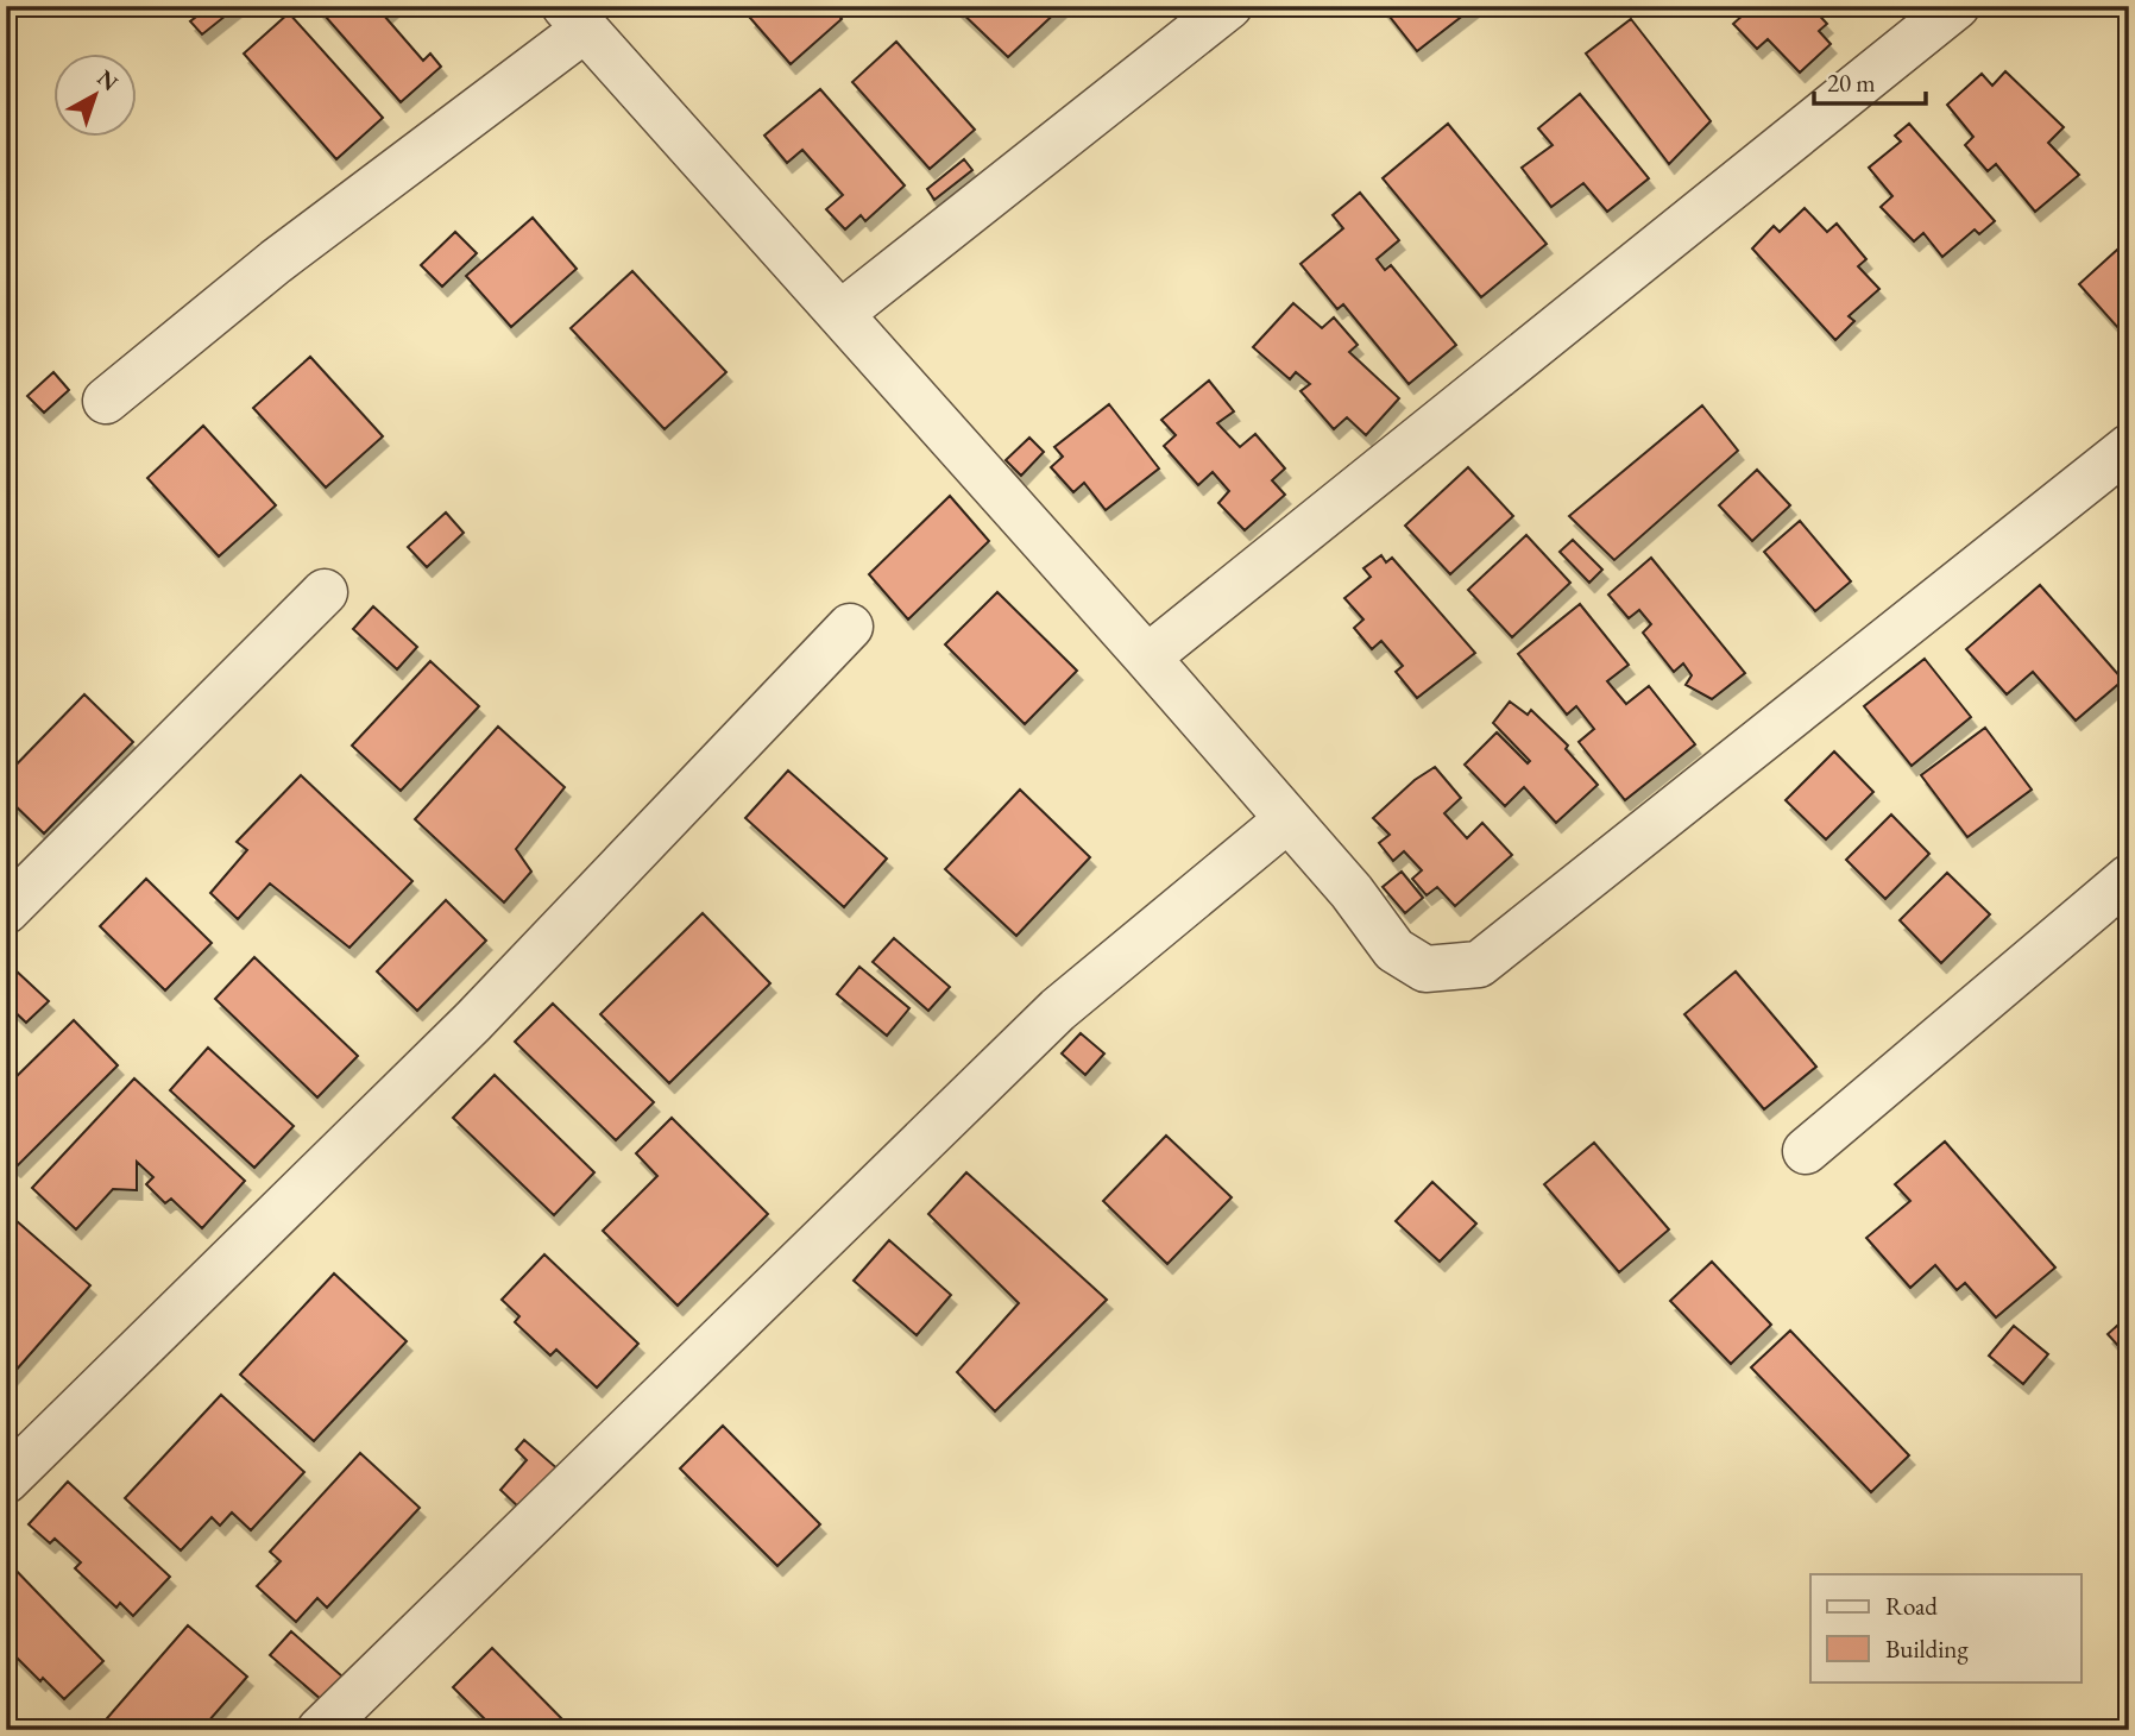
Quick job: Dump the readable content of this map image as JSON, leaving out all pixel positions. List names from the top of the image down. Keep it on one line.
{"legend":["Road","Building"],"scale_bar":"20 m","north":"top right"}
